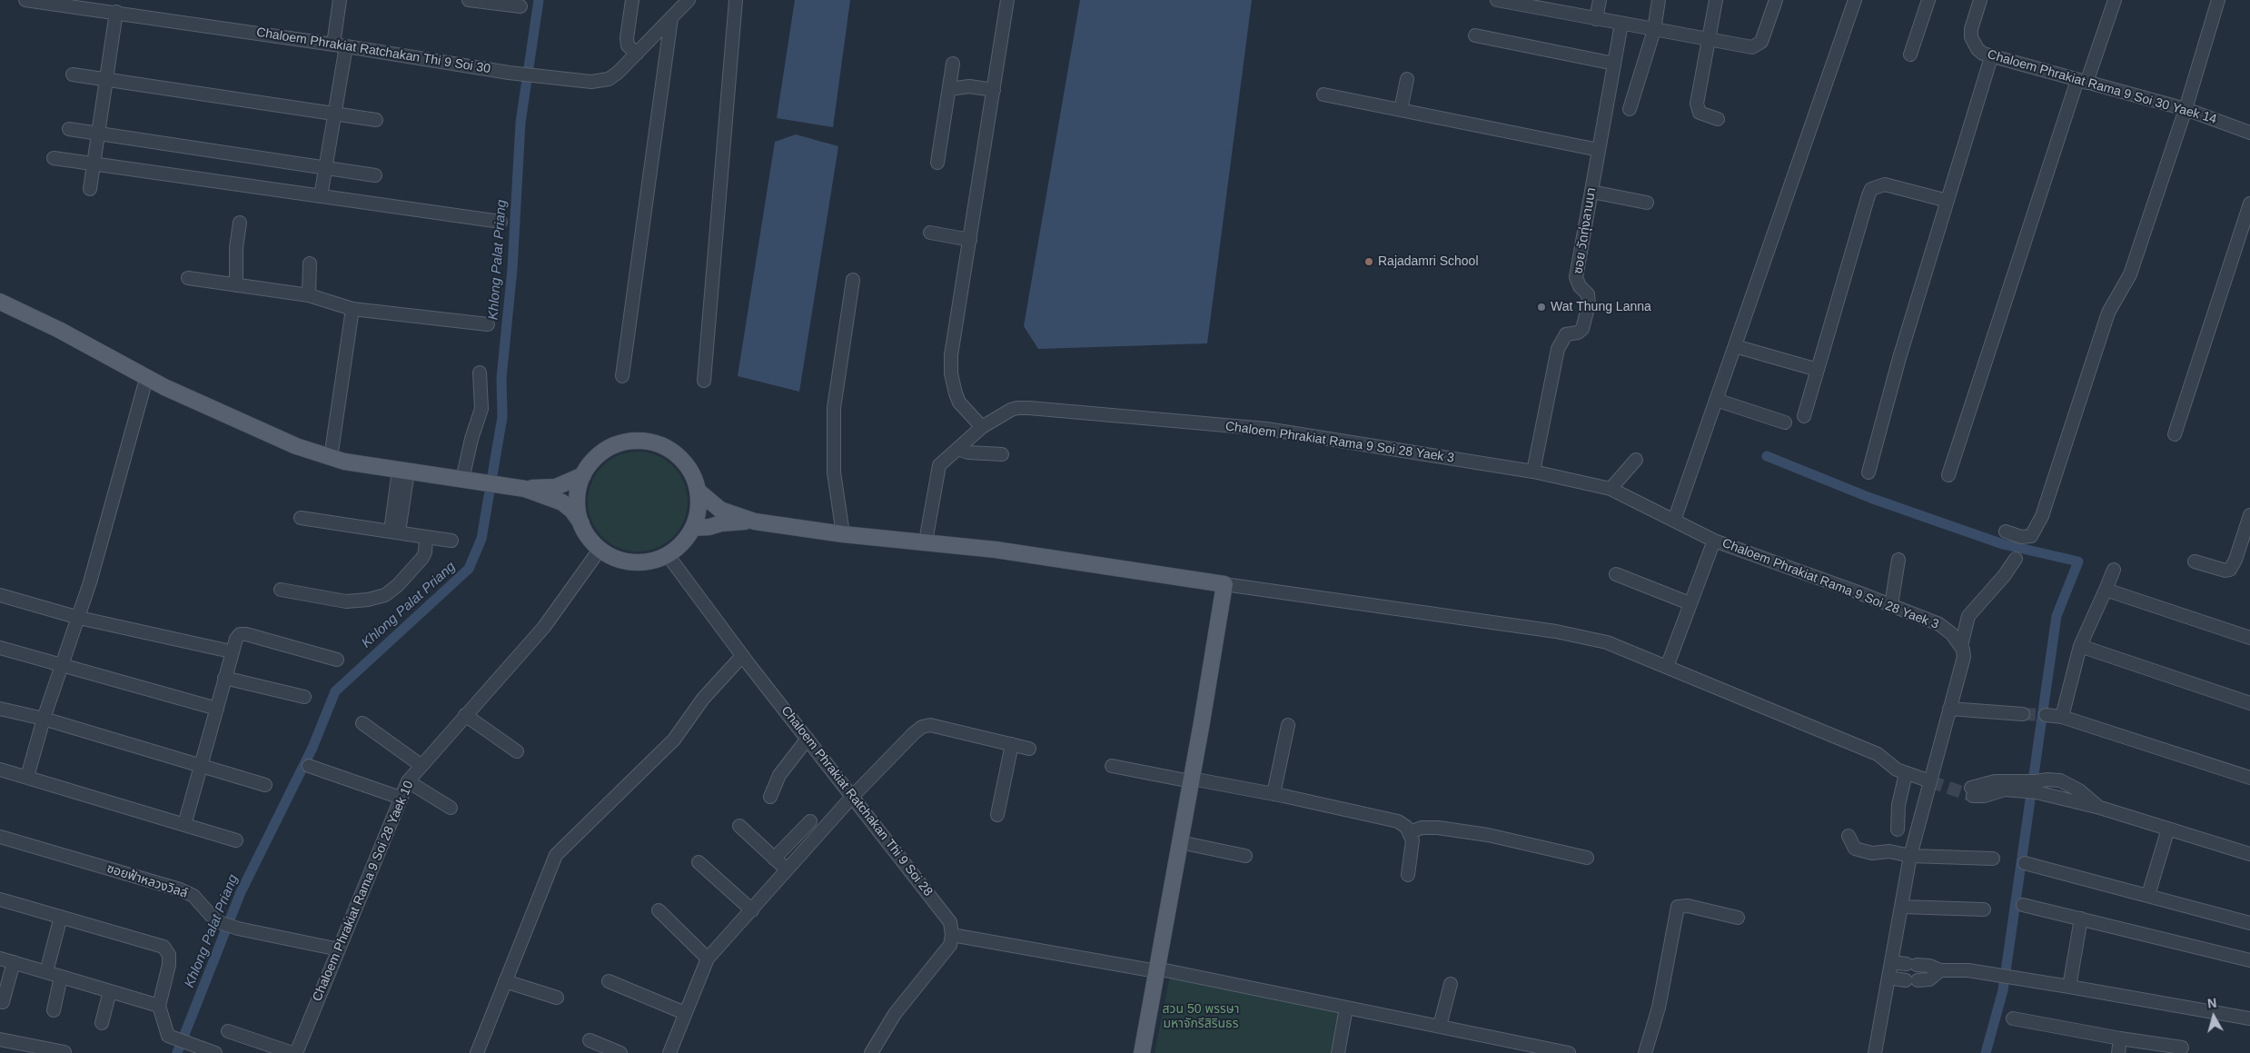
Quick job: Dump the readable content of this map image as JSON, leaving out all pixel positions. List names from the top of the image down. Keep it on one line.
{"streets":{"street":["Chaloem Phrakiat Ratchakan Thi 9 Soi 30","Chaloem Phrakiat Rama 9 Soi 30 Yaek 14","ซอย วัดทุ่งลานนา","Chaloem Phrakiat Rama 9 Soi 28 Yaek 3","Chaloem Phrakiat Ratchakan Thi 9 Soi 28","ซอยฟ้าหลวงวิลล์","Chaloem Phrakiat Rama 9 Soi 28 Yaek 10"]},"crossings":[["ซอย วัดทุ่งลานนา","Chaloem Phrakiat Rama 9 Soi 28 Yaek 3"],["Chaloem Phrakiat Ratchakan Thi 9 Soi 28","Chaloem Phrakiat Rama 9 Soi 28 Yaek 10"],["ซอยฟ้าหลวงวิลล์","Chaloem Phrakiat Rama 9 Soi 28 Yaek 10"]],"water":["Khlong Palat Priang"],"parks":["สวน 50 พรรษา มหาจักรีสิรินธร"],"places":["Rajadamri School","Wat Thung Lanna"],"north":"top"}
